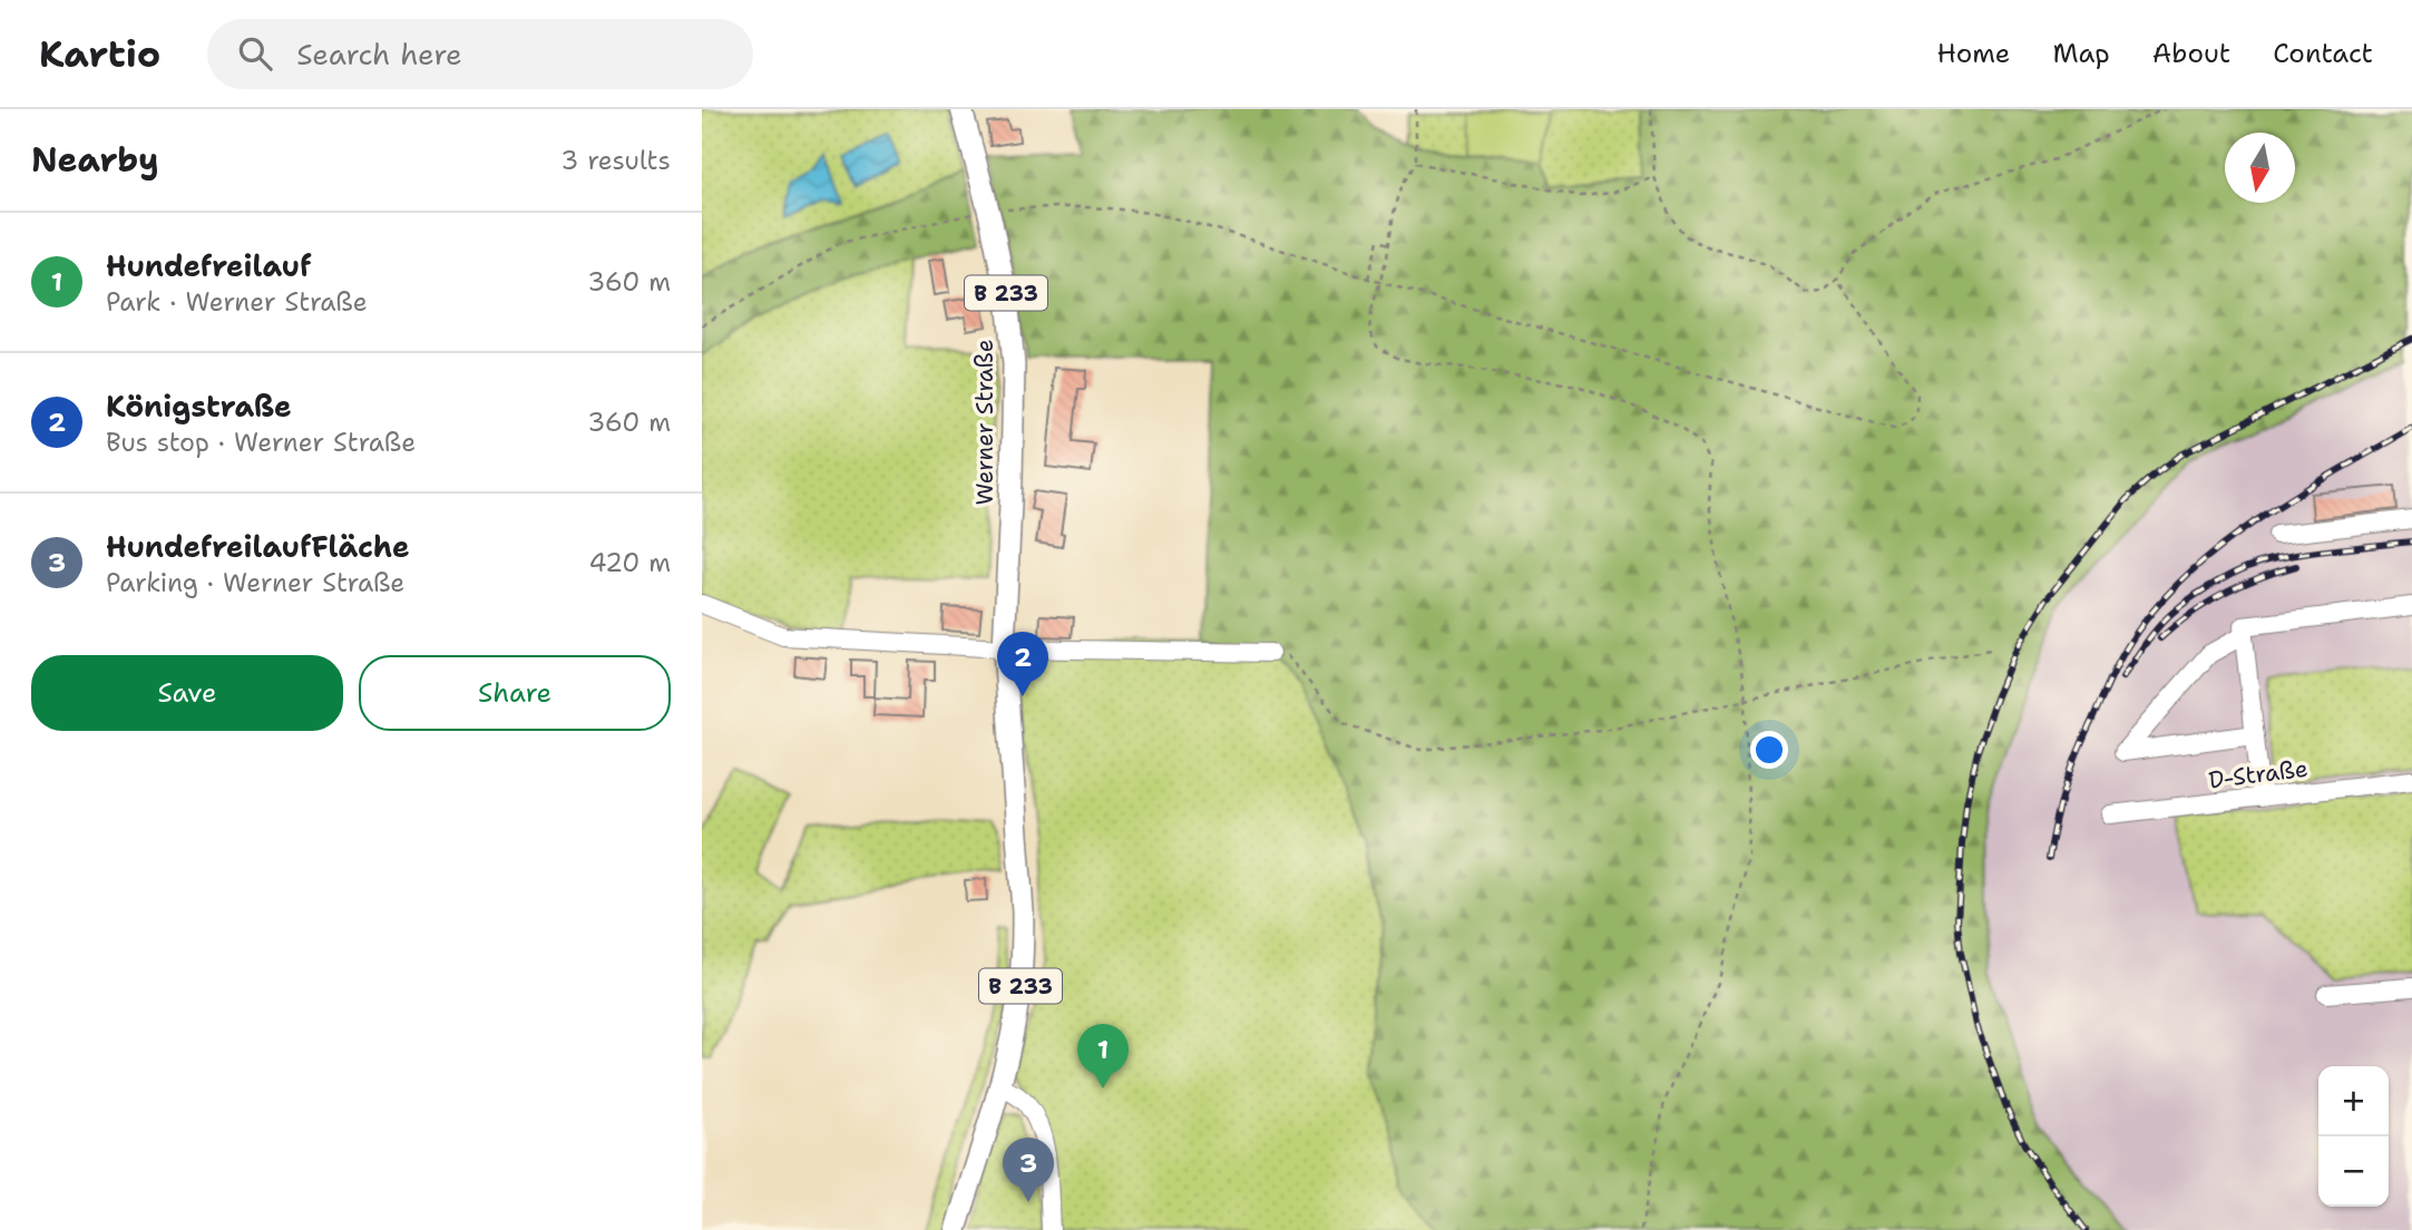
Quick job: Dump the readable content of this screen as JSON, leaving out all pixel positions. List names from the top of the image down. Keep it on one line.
{"streets":{"main road":["B 233","Werner Straße"],"street":["D-Straße"]},"north":"bottom","page":{"header":"Kartio","search":"Search here","nav":["Home","Map","About","Contact"],"heading":["Nearby","3 results"],"list":[{"mark":"1","name":"Hundefreilauf","note":"Park · Werner Straße","value":"360 m"},{"mark":"2","name":"Königstraße","note":"Bus stop · Werner Straße","value":"360 m"},{"mark":"3","name":"HundefreilaufFläche","note":"Parking · Werner Straße","value":"420 m"}],"buttons":["Save","Share"],"pins":["2","1","3"],"map_buttons":["+","−"]}}
